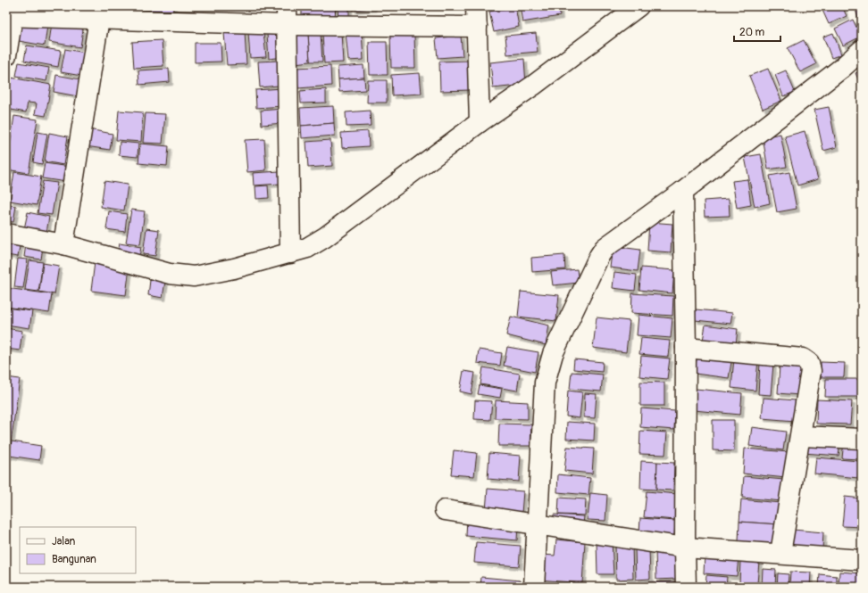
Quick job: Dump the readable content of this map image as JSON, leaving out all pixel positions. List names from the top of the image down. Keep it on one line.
{"legend":["Jalan","Bangunan"],"scale_bar":"20 m"}
